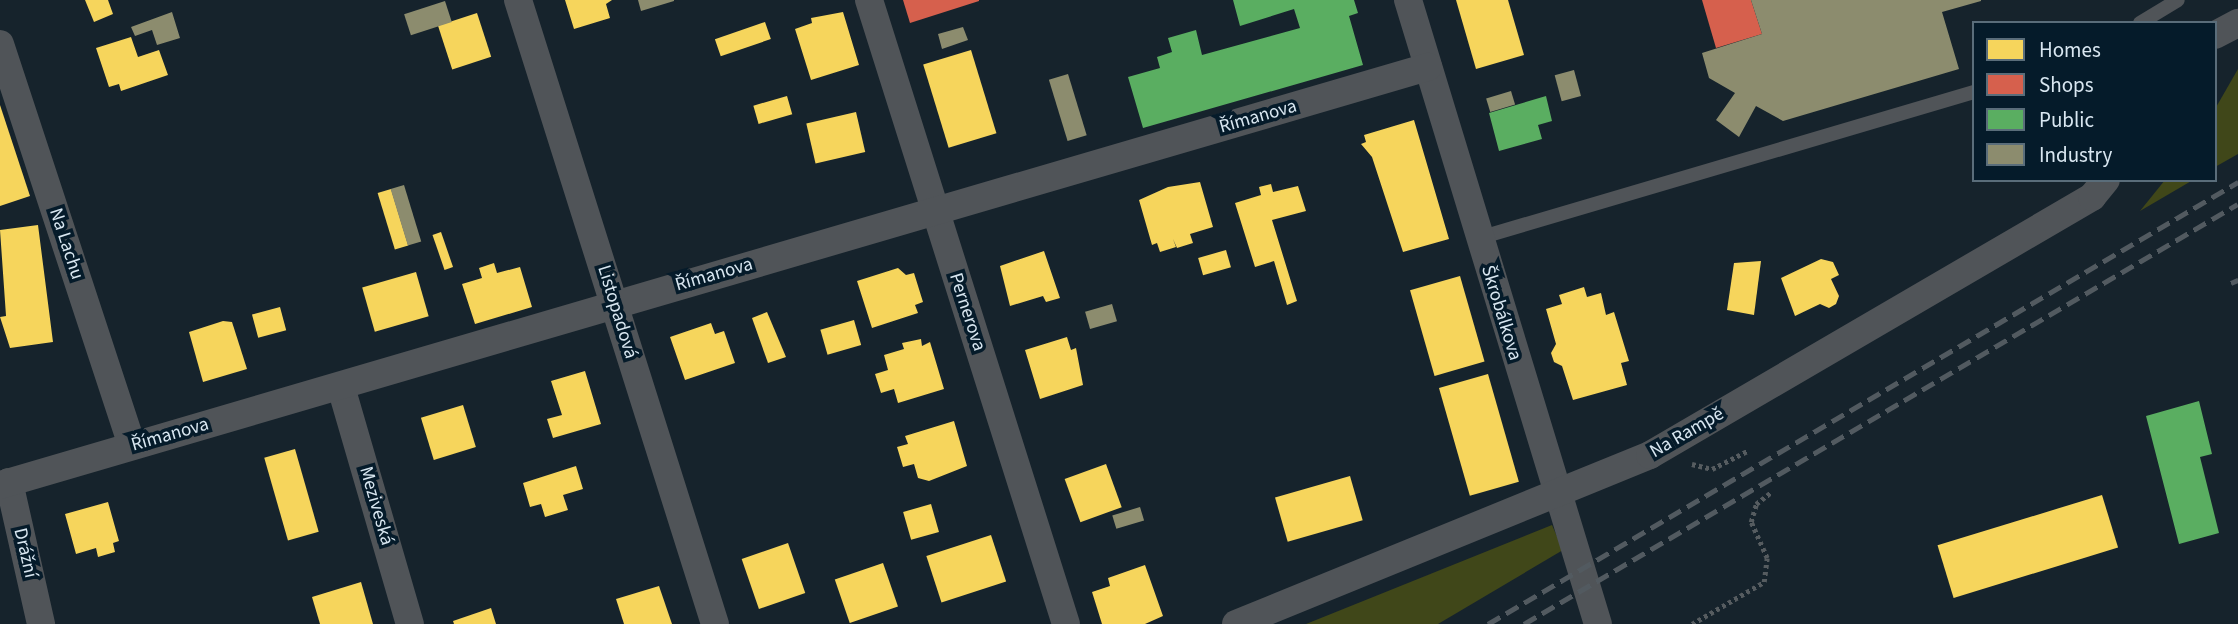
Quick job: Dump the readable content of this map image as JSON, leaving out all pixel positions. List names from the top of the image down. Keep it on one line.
{"streets":{"street":["Římanova","Na Lachu","Listopadová","Pernerova","Škrobálkova","Na Rampě","Meziveská","Drážní"]},"crossings":[["Římanova","Na Lachu"],["Římanova","Listopadová"],["Římanova","Pernerova"],["Římanova","Škrobálkova"],["Římanova","Meziveská"],["Římanova","Drážní"],["Škrobálkova","Na Rampě"]],"legend":["Homes","Shops","Public","Industry"]}
